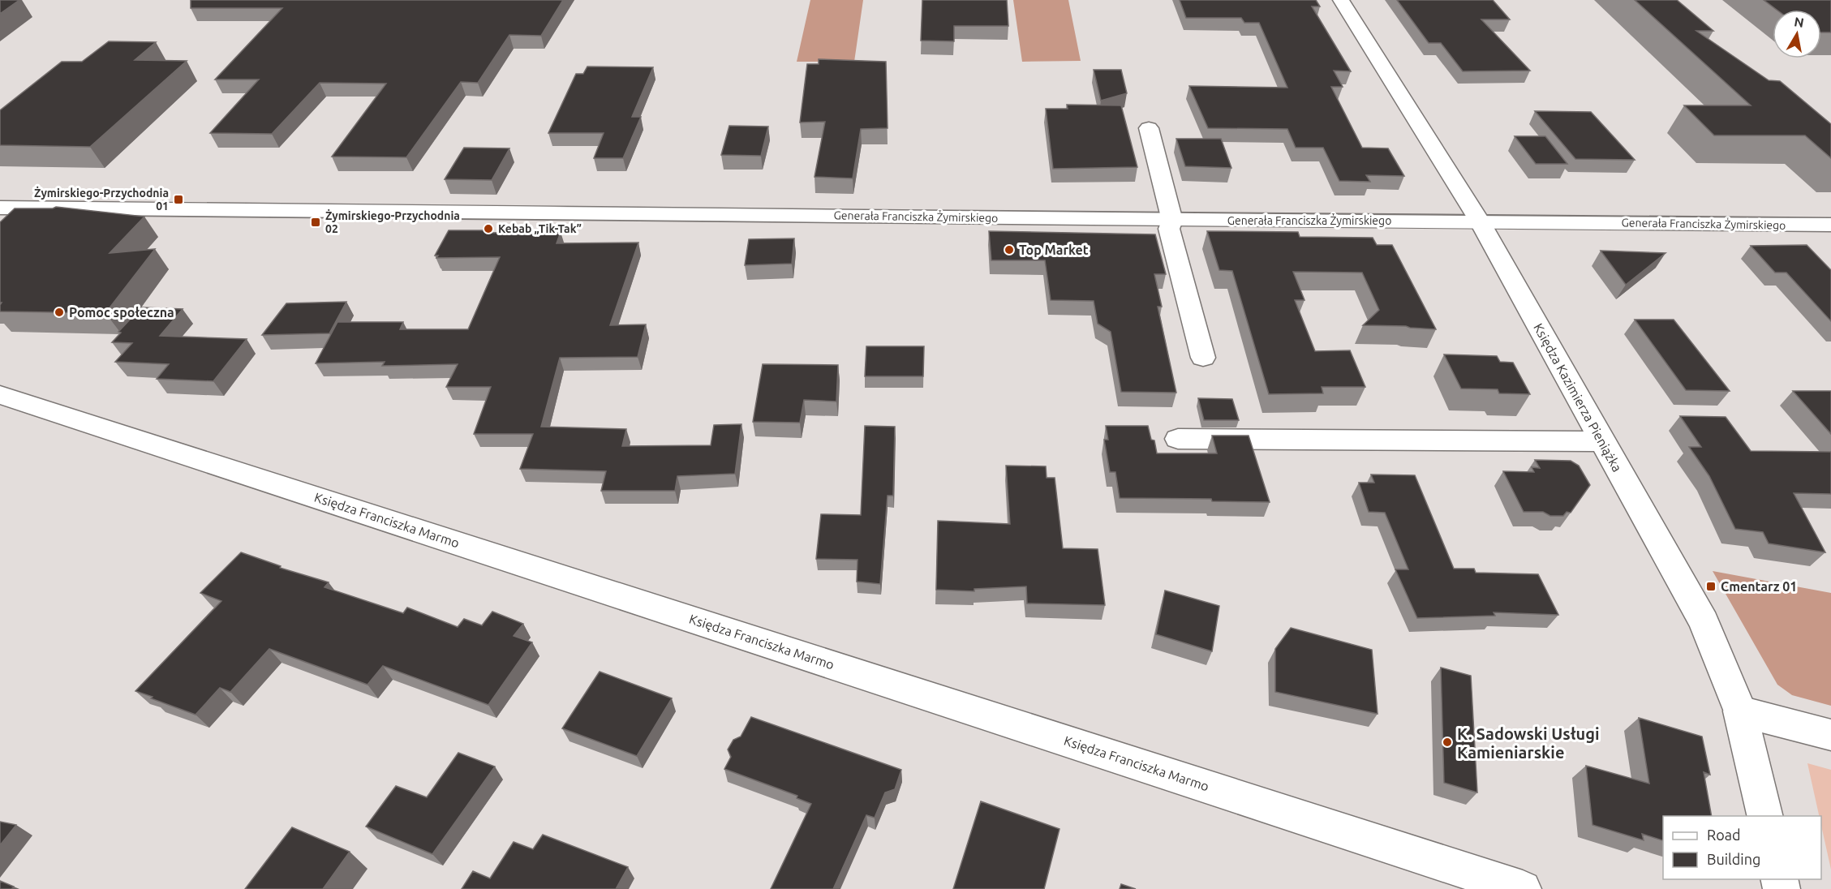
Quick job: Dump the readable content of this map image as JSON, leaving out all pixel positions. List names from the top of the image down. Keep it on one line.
{"streets":{"street":["Generała Franciszka Żymirskiego","Księdza Kazimierza Pieniążka","Księdza Franciszka Marmo"]},"crossings":[["Generała Franciszka Żymirskiego","Księdza Kazimierza Pieniążka"]],"places":{"transit":["Żymirskiego-Przychodnia 01","Żymirskiego-Przychodnia 02","Cmentarz 01"],"other":["Kebab „Tik-Tak”","Top Market","Pomoc społeczna","K. Sadowski Usługi Kamieniarskie"]},"legend":["Road","Building"],"north":"top"}
